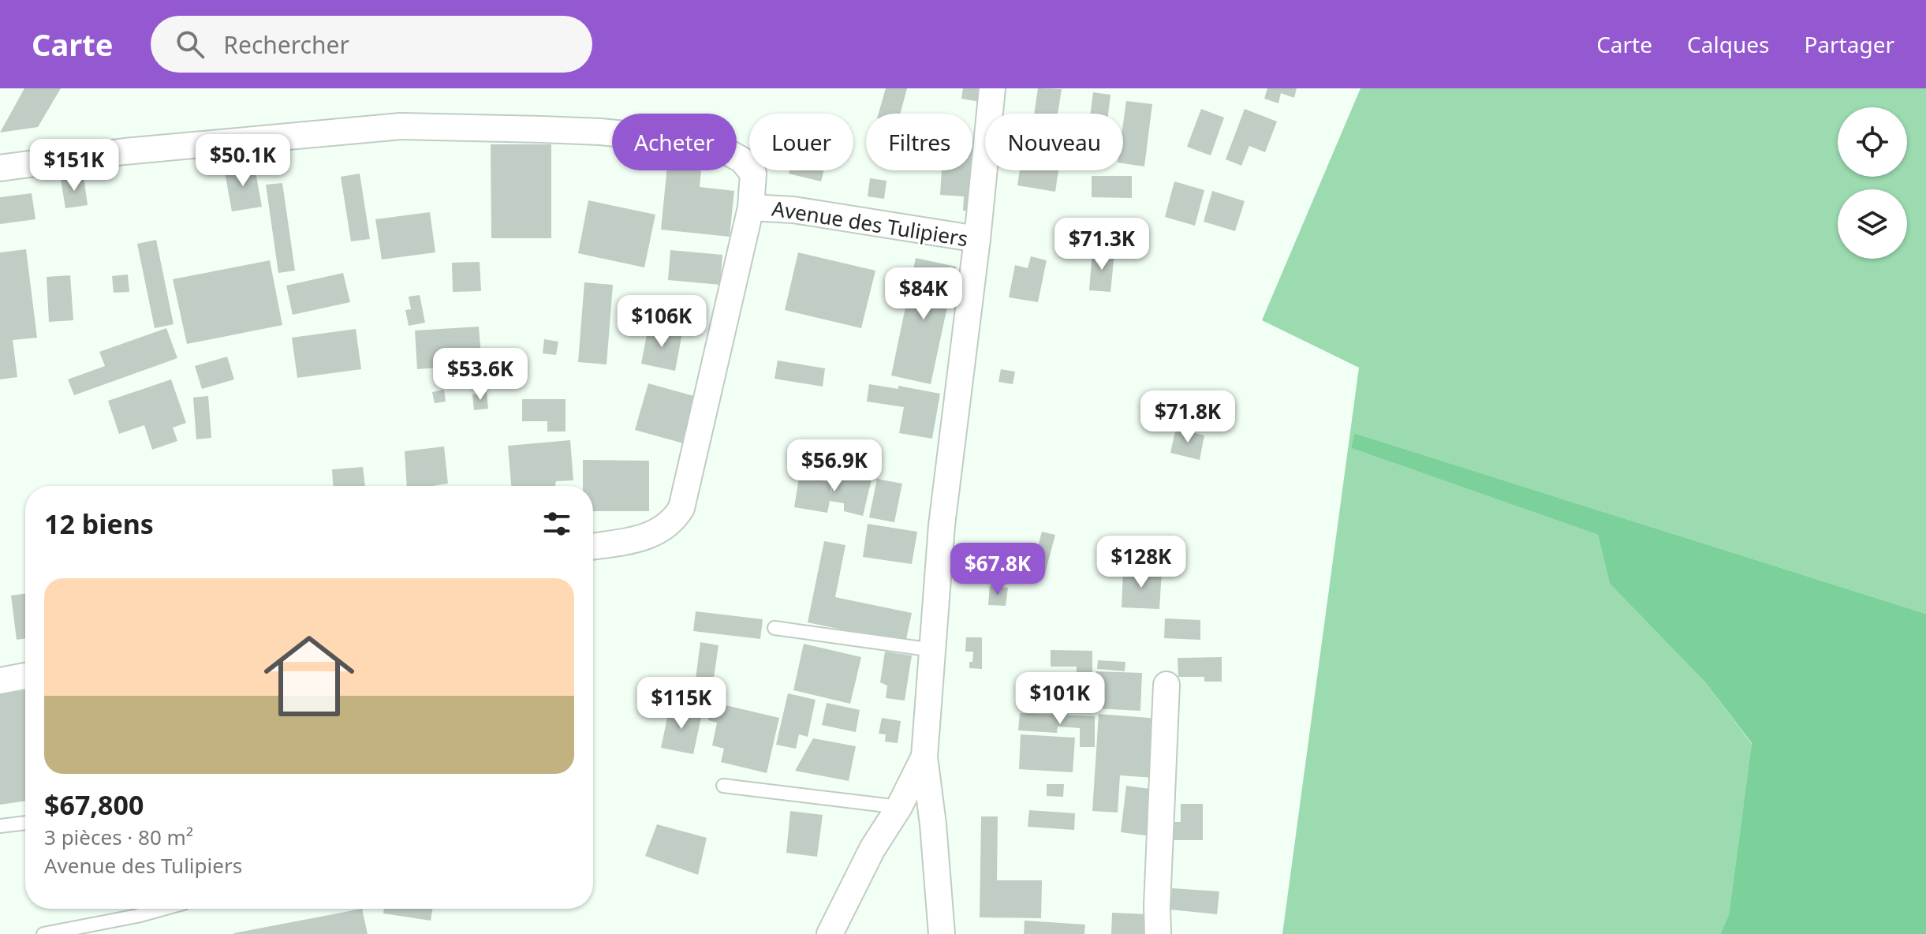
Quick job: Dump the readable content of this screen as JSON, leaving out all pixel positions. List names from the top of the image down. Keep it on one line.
{"streets":{"street":["Avenue des Tulipiers"]},"page":{"header":"Carte","search":"Rechercher","nav":["Carte","Calques","Partager"],"chip":["Acheter","Louer","Filtres","Nouveau"],"price":["$50.1K","$151K","$71.3K","$84K","$106K","$53.6K","$71.8K","$56.9K","$128K","$67.8K","$101K","$115K"],"heading":"12 biens","list":[{"name":"$67,800","note":"3 pièces · 80 m² · Avenue des Tulipiers"}]}}
